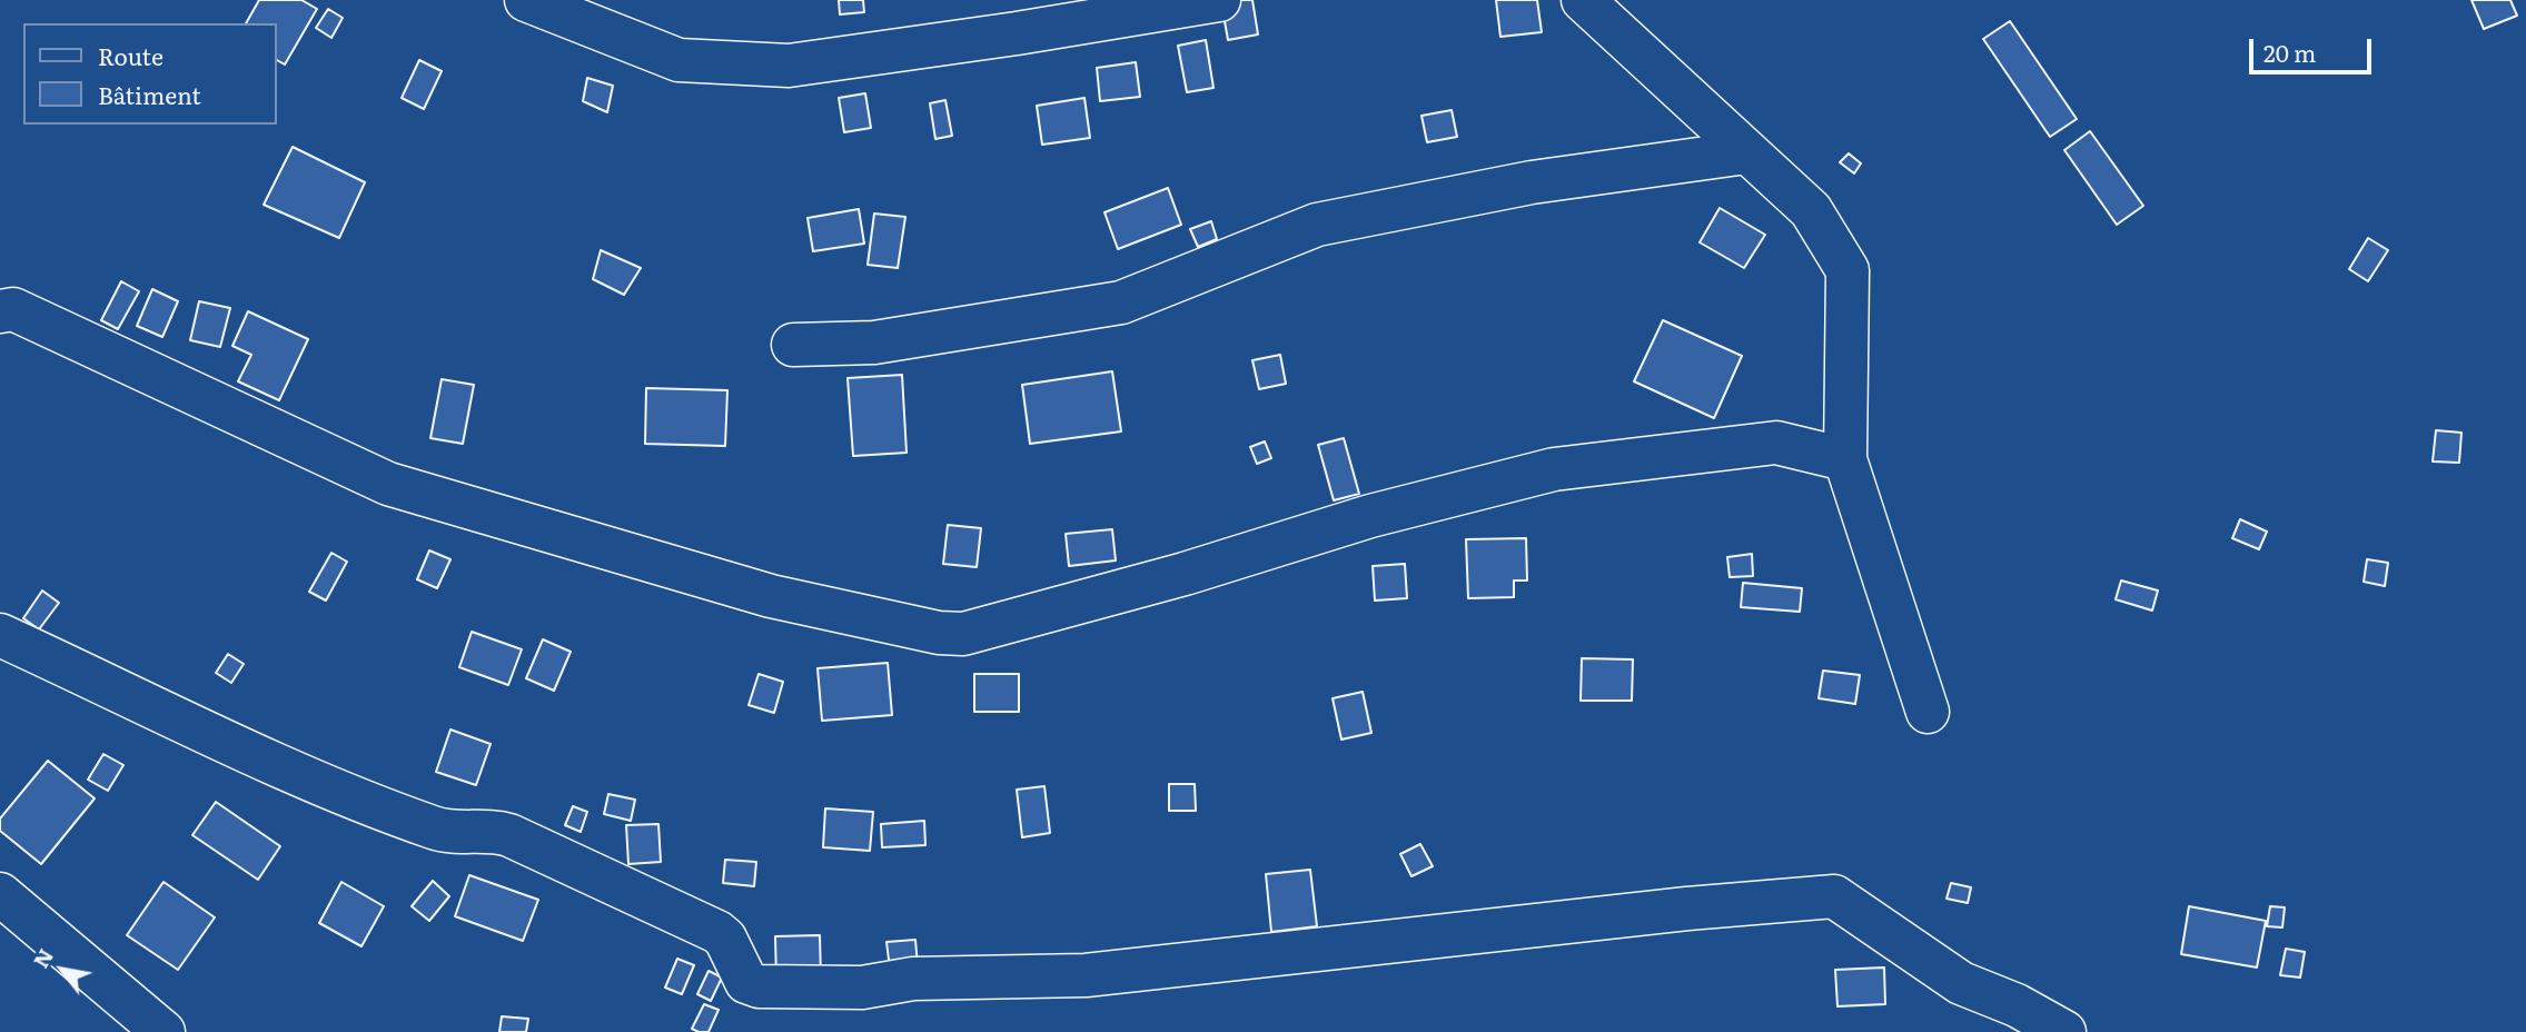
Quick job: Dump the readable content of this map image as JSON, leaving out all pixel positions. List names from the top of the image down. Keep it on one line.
{"legend":["Route","Bâtiment"],"scale_bar":"20 m","north":"top left"}
